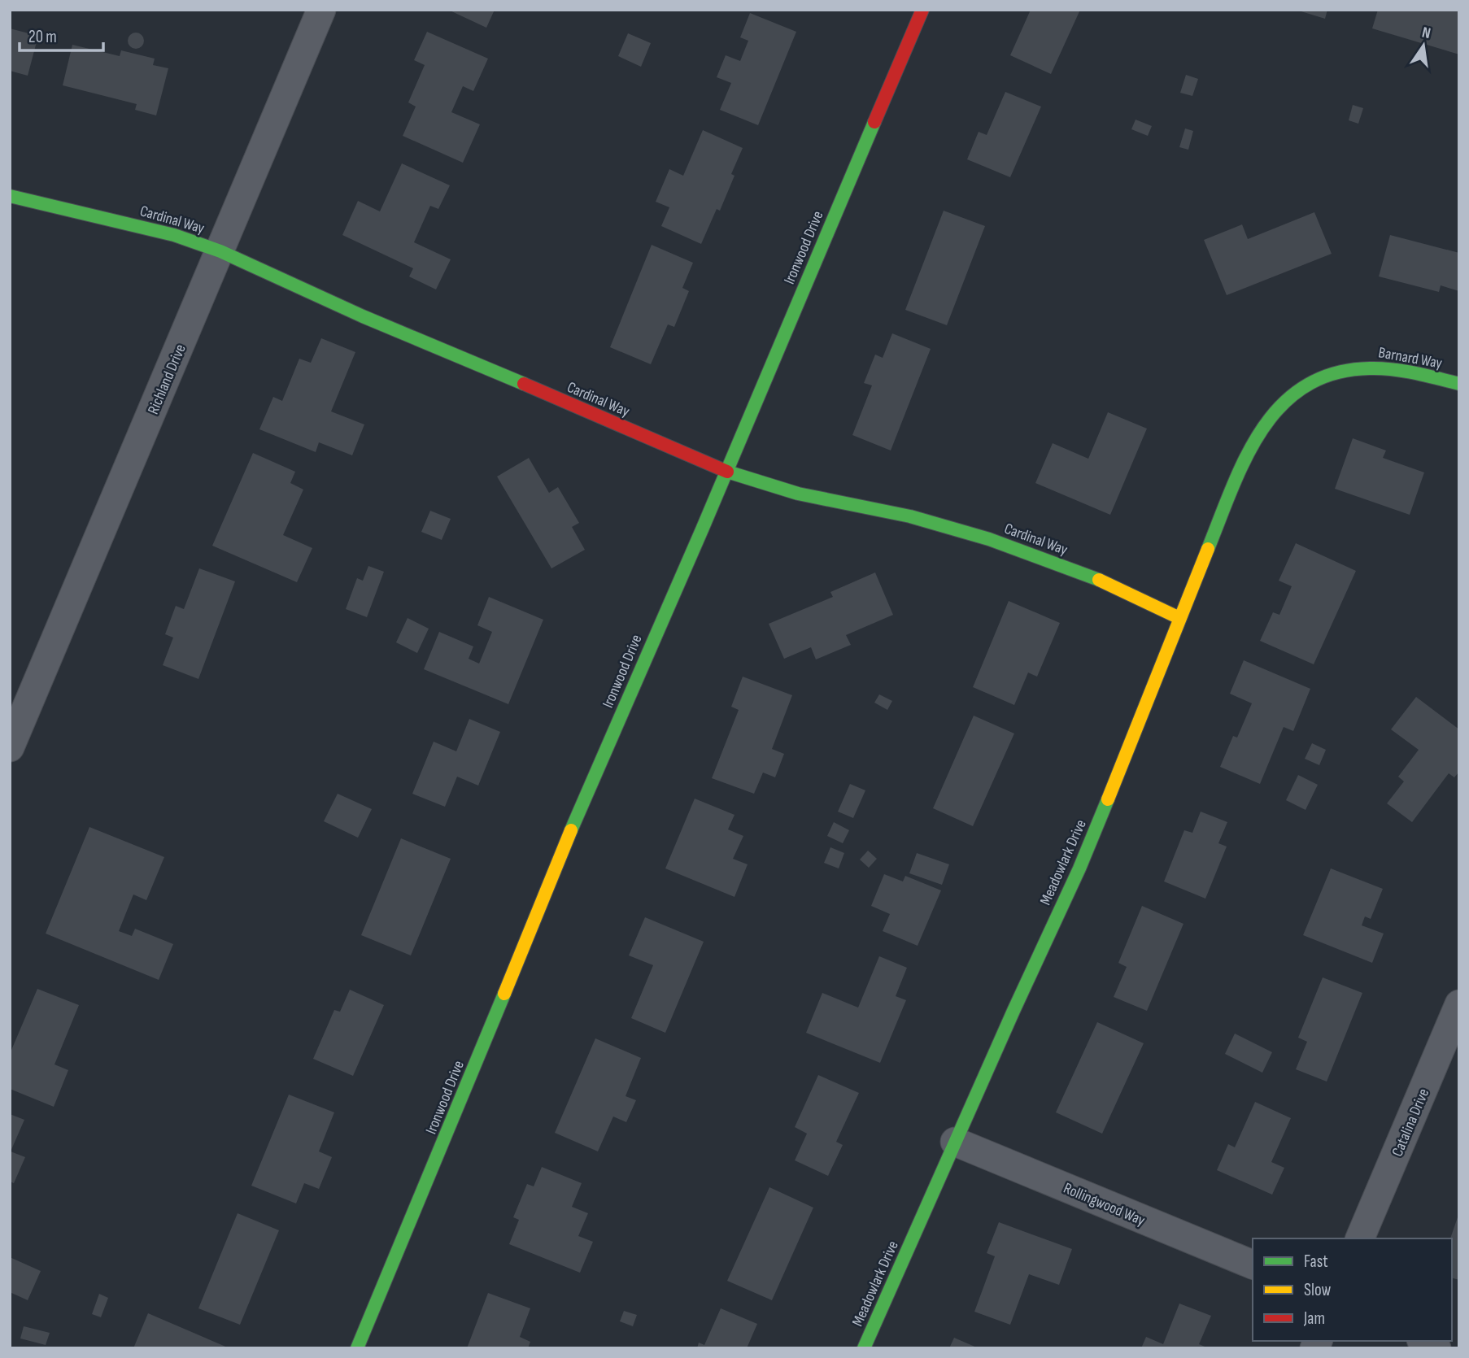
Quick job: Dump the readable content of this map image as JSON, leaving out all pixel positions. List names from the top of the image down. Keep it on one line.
{"streets":{"street":["Cardinal Way","Ironwood Drive","Barnard Way","Richland Drive","Meadowlark Drive","Catalina Drive","Rollingwood Way"]},"crossings":[["Cardinal Way","Ironwood Drive"],["Cardinal Way","Richland Drive"],["Cardinal Way","Meadowlark Drive"],["Barnard Way","Meadowlark Drive"],["Meadowlark Drive","Rollingwood Way"]],"legend":["Fast","Slow","Jam"],"scale_bar":"20 m","north":"top"}
